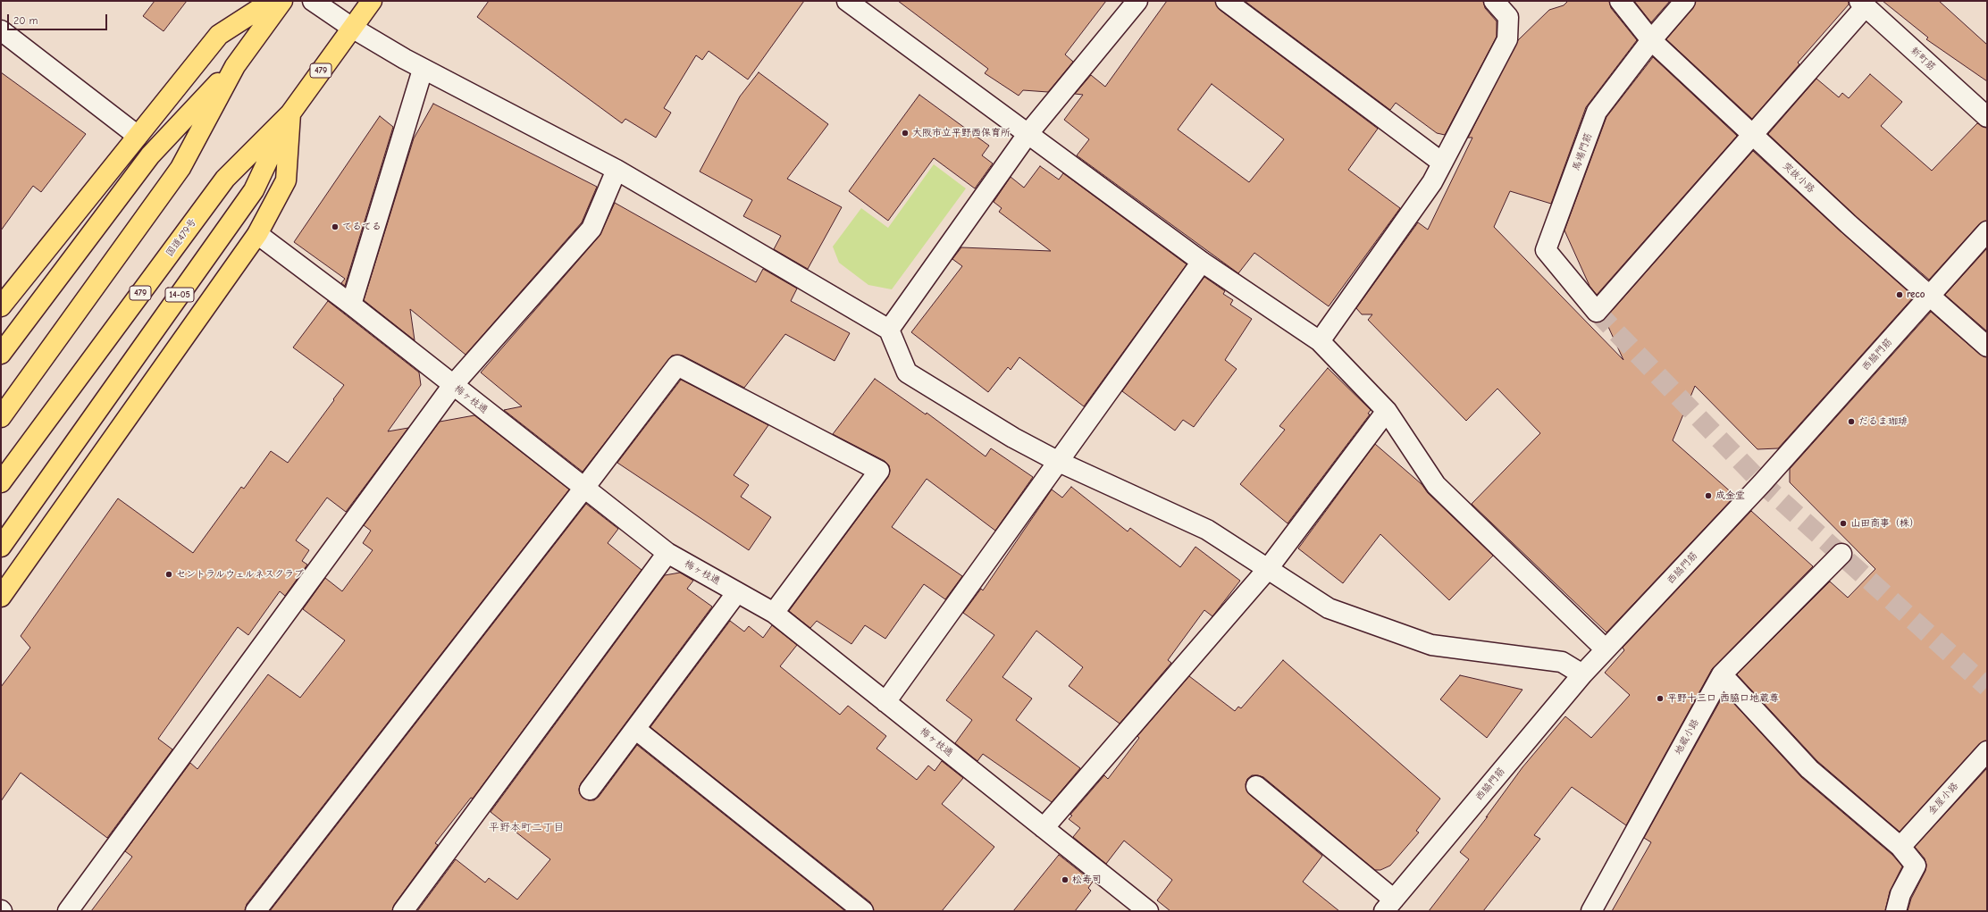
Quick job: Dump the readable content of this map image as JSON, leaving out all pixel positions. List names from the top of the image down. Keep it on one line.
{"streets":{"highway":["479","国道479号","14-05"],"street":["新町筋","馬場門筋","突抜小路","西脇門筋","梅ヶ枝通","地蔵小路","金屋小路"]},"crossings":[["馬場門筋","突抜小路"],["突抜小路","西脇門筋"],["国道479号","14-05"]],"districts":["平野本町二丁目"],"places":["大阪市立平野西保育所","てるてる","reco","だるま珈琲","成金堂","山田商事（株）","セントラルウェルネスクラブ","平野十三口 西脇口地蔵尊","松寿司"],"scale_bar":"20 m"}
